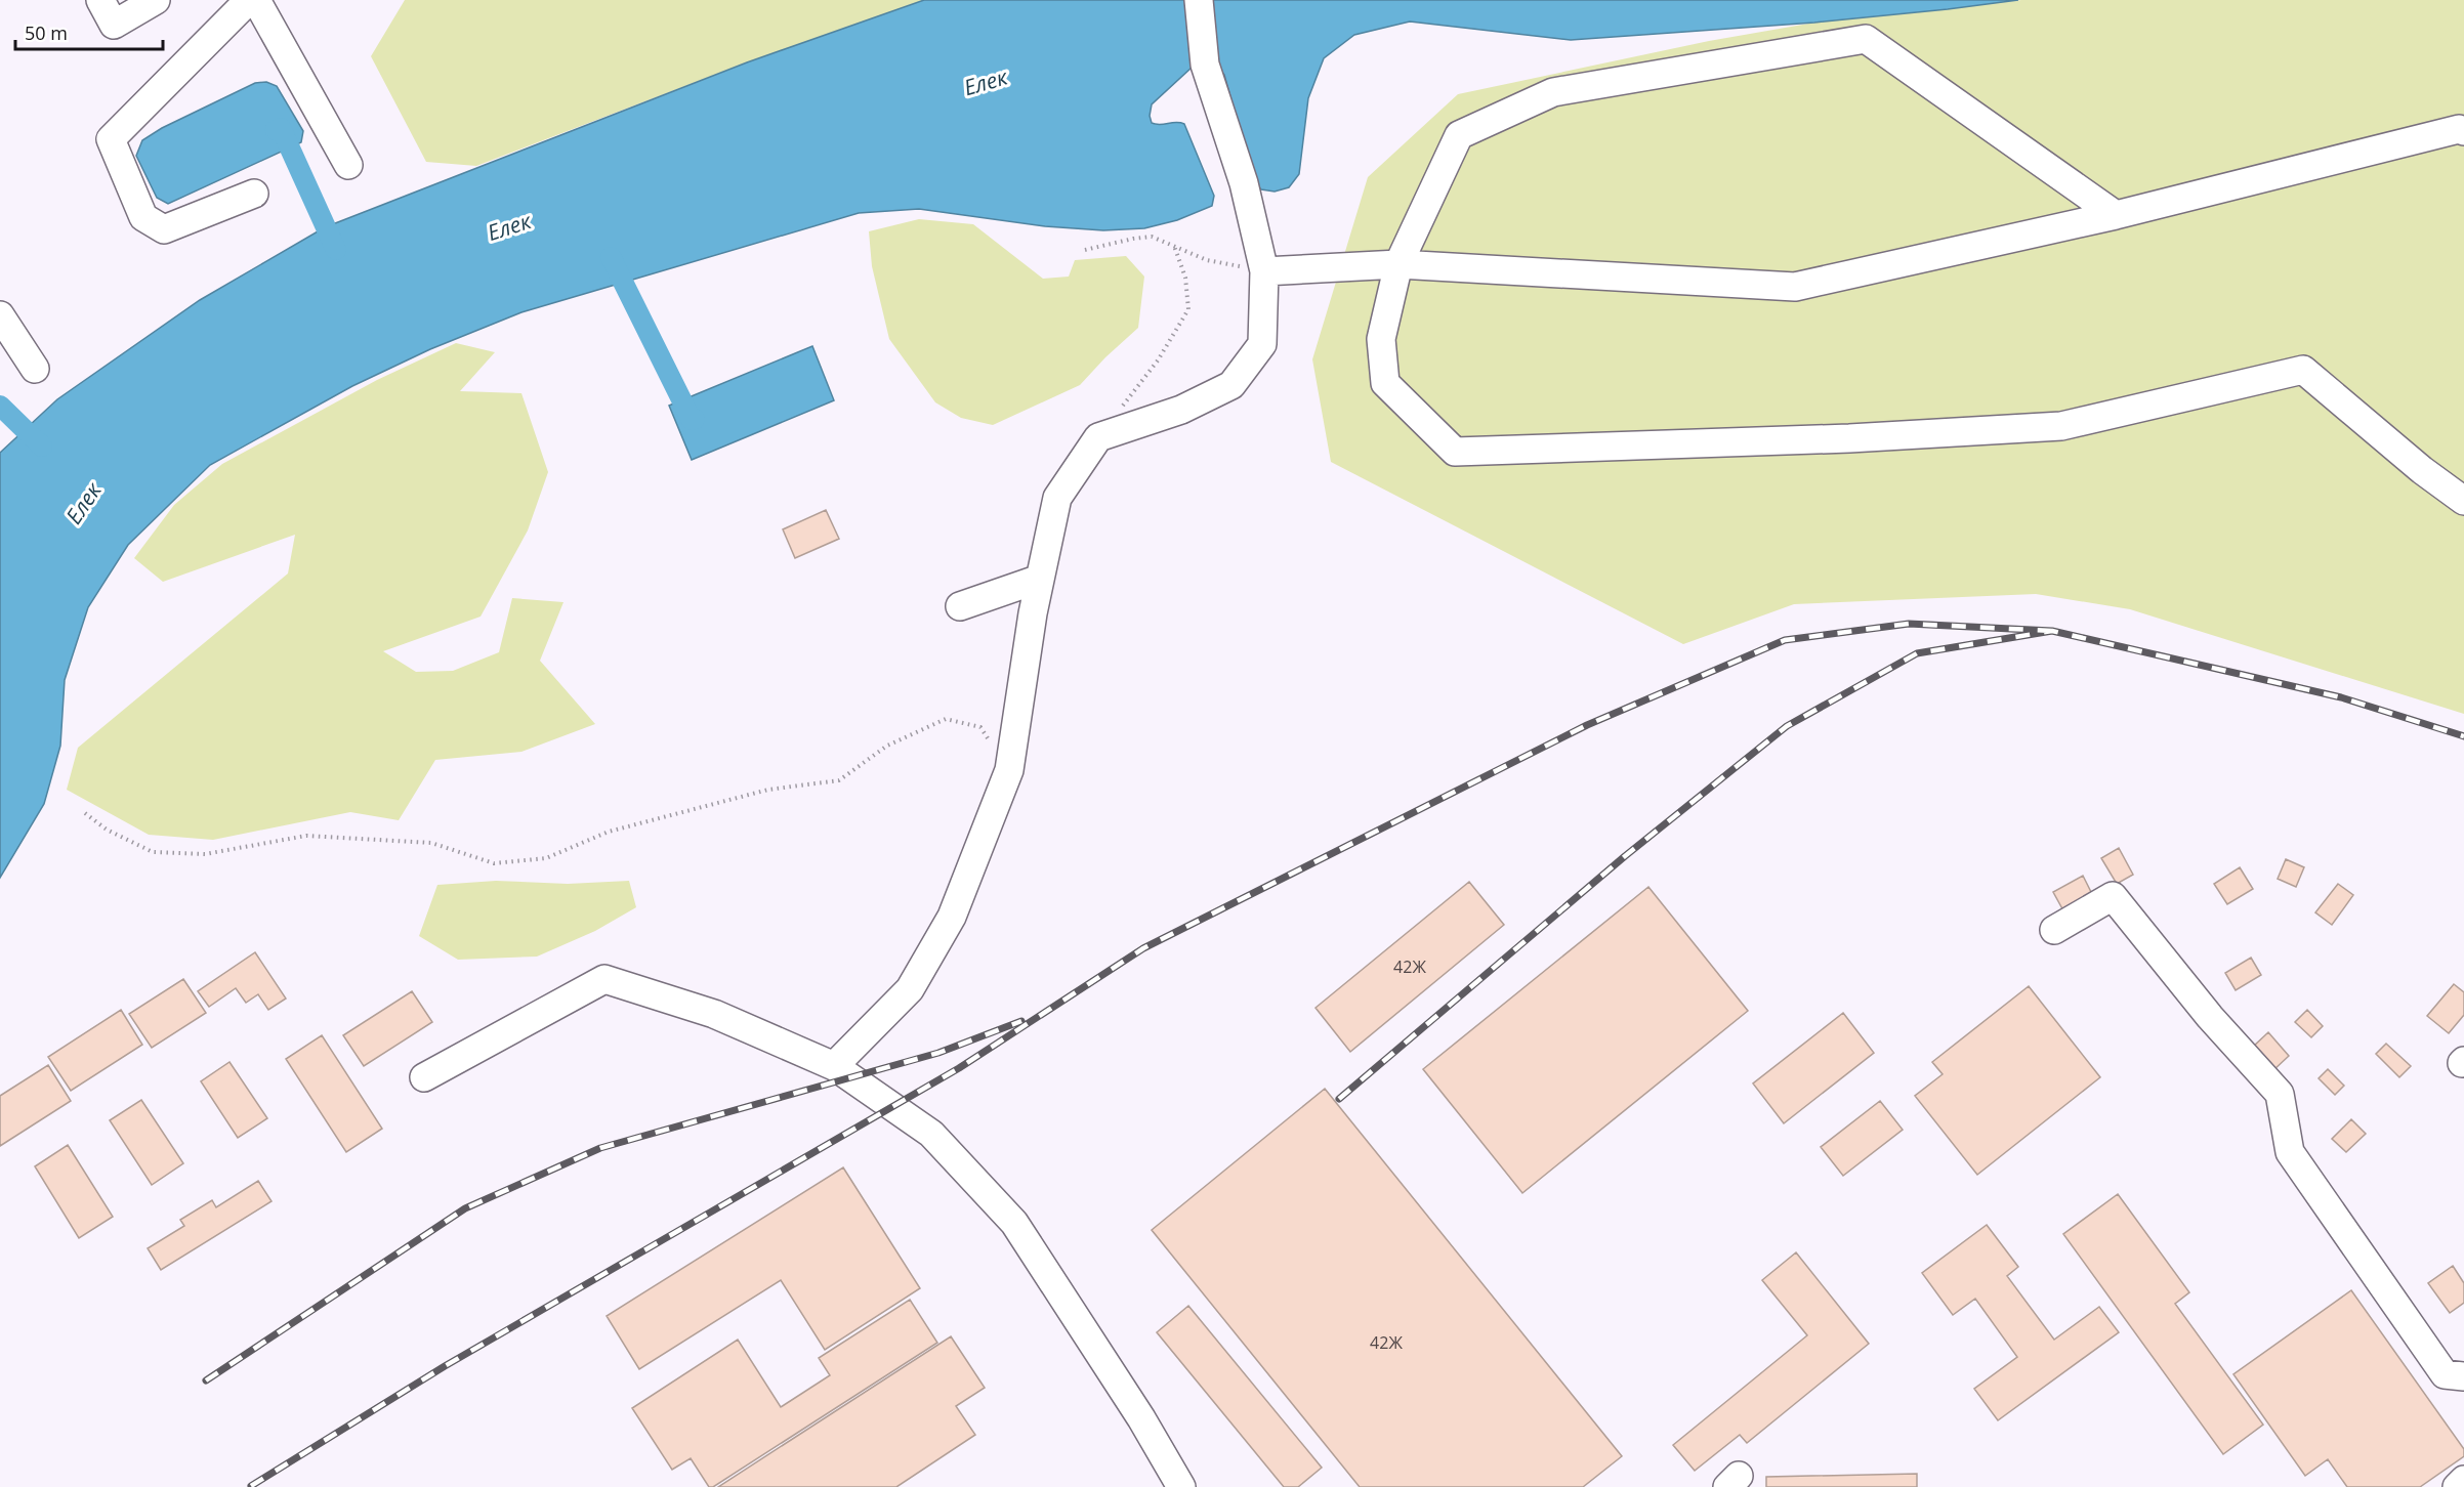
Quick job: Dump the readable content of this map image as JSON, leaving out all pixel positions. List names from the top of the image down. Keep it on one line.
{"water":["Елек"],"house_numbers":["42Ж","42Ж"],"scale_bar":"50 m"}
